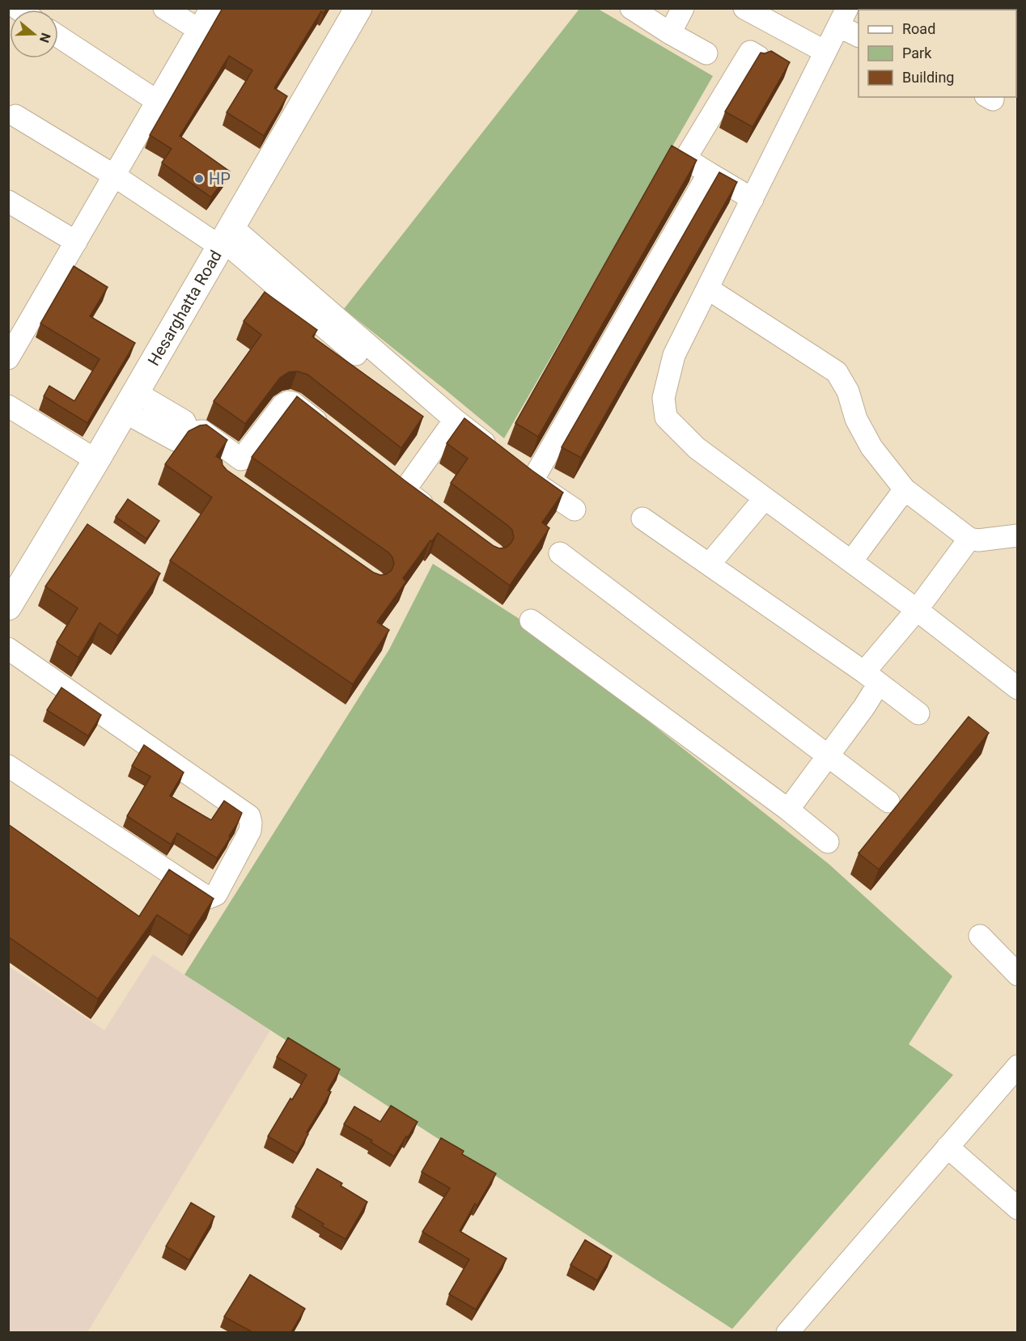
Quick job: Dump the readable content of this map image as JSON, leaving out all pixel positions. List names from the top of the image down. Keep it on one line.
{"streets":{"main road":["Hesarghatta Road"]},"places":["HP"],"legend":["Road","Park","Building"],"north":"right"}
